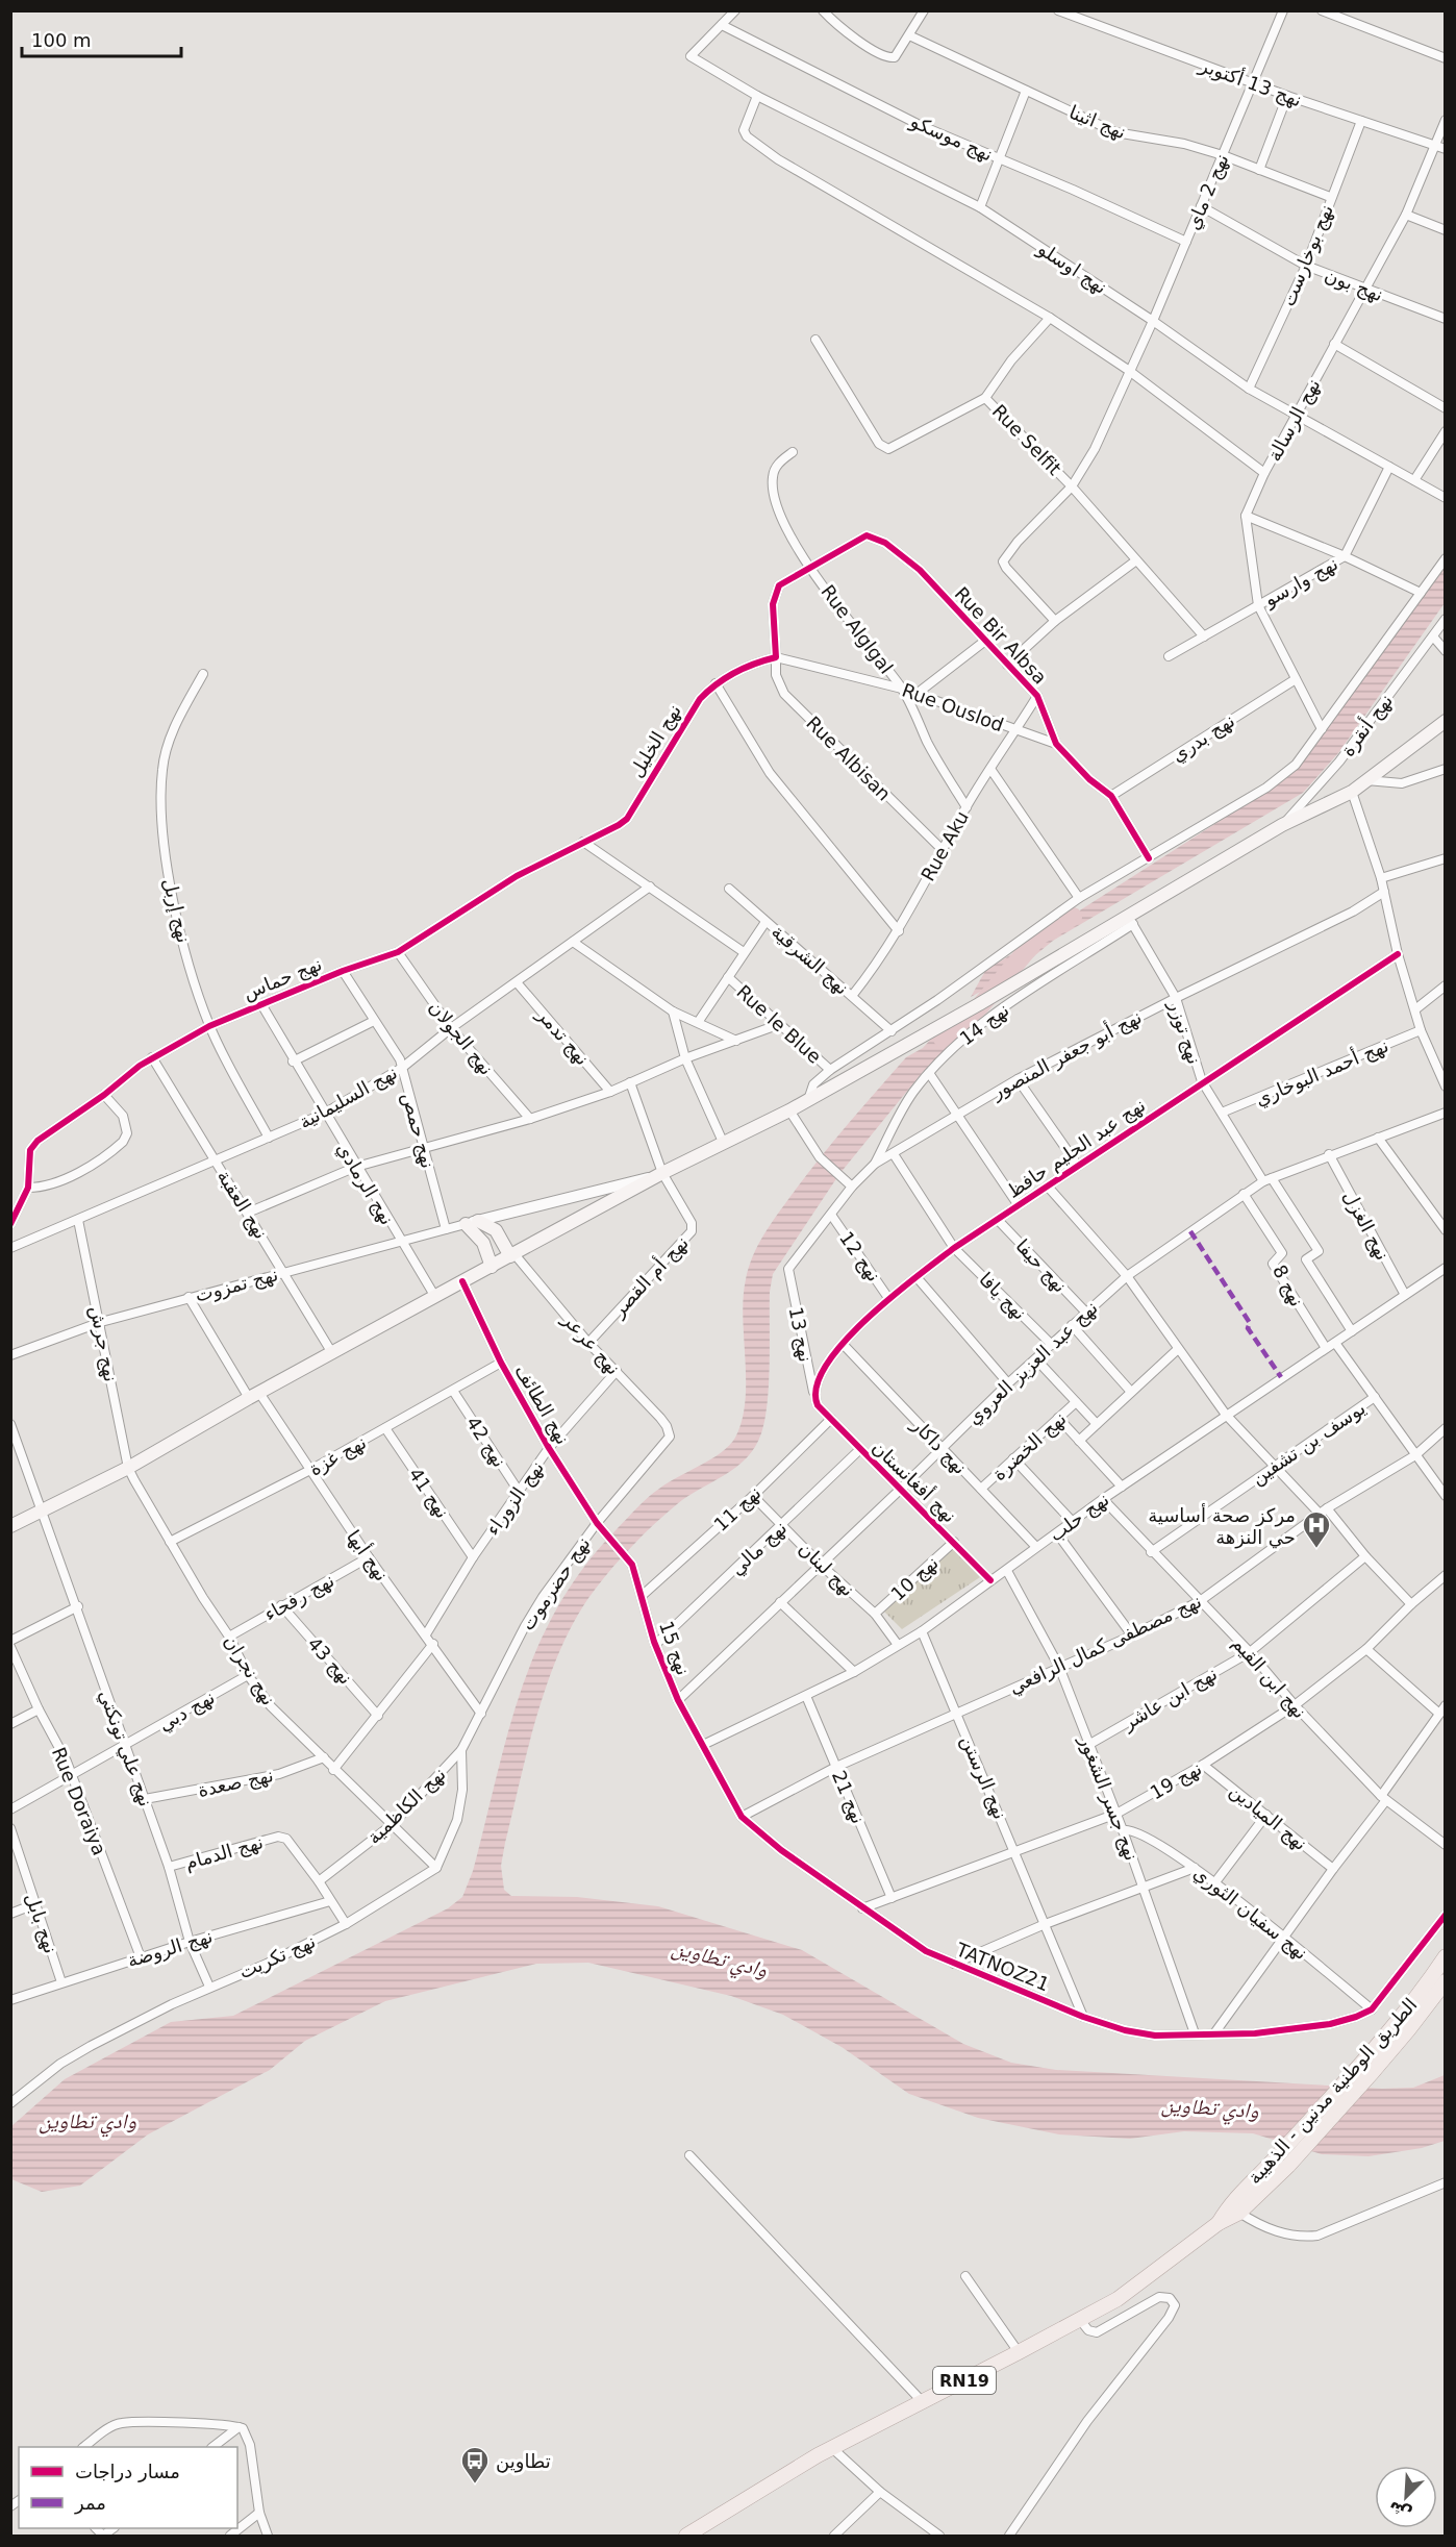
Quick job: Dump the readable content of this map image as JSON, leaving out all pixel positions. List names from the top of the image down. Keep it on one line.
{"streets":{"main road":["الطريق الوطنية مدنين - الذهيبة","RN19"],"street":["نهج 13 أكتوبر","نهج اثينا","نهج موسكو","نهج 2 ماي","نهج بوخارست","نهج اوسلو","نهج بون","نهج الرسالة","Rue Selfit","نهج وارسو","Rue Alglgal","Rue Bir Albsa","Rue Ouslod","نهج أنقرة","نهج بدري","نهج الخليل","Rue Albisan","Rue Aku","نهج إربل","نهج الشرقية","نهج حماس","Rue le Blue","نهج 14","نهج توزر","نهج تدمر","نهج الجولان","نهج أبو جعفر المنصور","نهج أحمد البوخاري","نهج السليمانية","نهج حمص","نهج عبد الحليم حافظ","نهج الرمادي","نهج العقبة","نهج الغزل","نهج 12","نهج حيفا","نهج أم القصر","نهج تمزوت","نهج 8","نهج يافا","نهج 13","نهج جرش","نهج عرعر","نهج عبد العزيز العروي","نهج الطائف","نهج 42","يوسف بن تشفين","نهج داكار","نهج الخضرة","نهج غزة","نهج أفغانستان","نهج 41","نهج الزوراء","نهج 11","نهج حلب","نهج مالي","نهج أبها","نهج لبنان","نهج 10","نهج حضرموت","نهج رفحاء","نهج مصطفى كمال الرافعي","نهج 15","نهج 43","نهج نجران","نهج ابن القيم","نهج ابن عاشر","نهج دبي","نهج علي تونكتي","نهج الرستن","نهج 19","نهج صعدة","نهج 21","نهج جسر الشغور","Rue Doraiya","نهج الكاظمية","نهج الميادين","نهج الدمام","نهج سفيان الثوري","نهج بابل","نهج الروضة","نهج تكريت","TATNOZ21"]},"crossings":[["نهج 13 أكتوبر","نهج 2 ماي"],["نهج 13 أكتوبر","نهج بوخارست"],["نهج 13 أكتوبر","نهج الرسالة"],["نهج اثينا","نهج 2 ماي"],["نهج اثينا","نهج بوخارست"],["نهج موسكو","نهج 2 ماي"],["نهج موسكو","نهج اوسلو"],["نهج 2 ماي","نهج اوسلو"],["نهج 2 ماي","نهج بون"],["نهج 2 ماي","Rue Selfit"],["نهج بوخارست","نهج اوسلو"],["نهج بوخارست","نهج بون"],["نهج اوسلو","نهج الرسالة"],["نهج اوسلو","نهج وارسو"],["نهج بون","نهج الرسالة"],["Rue Selfit","نهج وارسو"],["Rue Alglgal","Rue Bir Albsa"],["Rue Alglgal","Rue Ouslod"],["Rue Alglgal","Rue Aku"],["Rue Bir Albsa","Rue Ouslod"],["Rue Bir Albsa","نهج بدري"],["Rue Bir Albsa","نهج الخليل"],["Rue Bir Albsa","Rue Albisan"],["Rue Bir Albsa","Rue Aku"],["Rue Ouslod","نهج الخليل"],["Rue Ouslod","Rue Albisan"],["Rue Ouslod","Rue Aku"],["نهج الخليل","Rue Albisan"],["نهج الخليل","نهج حماس"],["Rue Albisan","Rue Aku"],["Rue Aku","نهج الشرقية"],["نهج إربل","نهج حماس"],["نهج إربل","نهج السليمانية"],["نهج حماس","نهج الجولان"],["نهج حماس","نهج حمص"],["نهج حماس","نهج الرمادي"],["نهج حماس","نهج العقبة"],["نهج 14","نهج توزر"],["نهج 14","نهج أبو جعفر المنصور"],["نهج توزر","نهج أبو جعفر المنصور"],["نهج توزر","نهج أحمد البوخاري"],["نهج توزر","نهج عبد الحليم حافظ"],["نهج توزر","نهج عبد العزيز العروي"],["نهج توزر","نهج حلب"],["نهج تدمر","نهج السليمانية"],["نهج الجولان","نهج السليمانية"],["نهج أبو جعفر المنصور","نهج 12"],["نهج أبو جعفر المنصور","نهج يافا"],["نهج أبو جعفر المنصور","نهج 13"],["نهج السليمانية","نهج حمص"],["نهج السليمانية","نهج الرمادي"],["نهج السليمانية","نهج العقبة"],["نهج السليمانية","نهج جرش"],["نهج حمص","نهج تمزوت"],["نهج عبد الحليم حافظ","نهج 12"],["نهج عبد الحليم حافظ","نهج حيفا"],["نهج عبد الحليم حافظ","نهج يافا"],["نهج عبد الحليم حافظ","نهج 13"],["نهج عبد الحليم حافظ","نهج داكار"],["نهج عبد الحليم حافظ","نهج أفغانستان"],["نهج الرمادي","نهج تمزوت"],["نهج العقبة","نهج تمزوت"],["نهج الغزل","نهج عبد العزيز العروي"],["نهج الغزل","نهج حلب"],["نهج حيفا","نهج عبد العزيز العروي"],["نهج أم القصر","نهج عرعر"],["نهج تمزوت","نهج جرش"],["نهج تمزوت","نهج أبها"],["نهج 8","نهج عبد العزيز العروي"],["نهج 8","نهج حلب"],["نهج يافا","نهج عبد العزيز العروي"],["نهج 13","نهج أفغانستان"],["نهج جرش","نهج نجران"],["نهج عرعر","نهج الزوراء"],["نهج عرعر","نهج حضرموت"],["نهج عبد العزيز العروي","نهج داكار"],["نهج عبد العزيز العروي","نهج أفغانستان"],["نهج عبد العزيز العروي","نهج لبنان"],["نهج عبد العزيز العروي","نهج 15"],["نهج الطائف","نهج غزة"],["نهج الطائف","نهج الزوراء"],["نهج الطائف","نهج حضرموت"],["نهج الطائف","نهج 15"],["نهج 42","نهج غزة"],["نهج 42","نهج الزوراء"],["يوسف بن تشفين","نهج ابن القيم"],["نهج داكار","نهج الخضرة"],["نهج داكار","نهج حلب"],["نهج غزة","نهج 41"],["نهج غزة","نهج أبها"],["نهج غزة","نهج نجران"],["نهج أفغانستان","نهج 11"],["نهج أفغانستان","نهج حلب"],["نهج أفغانستان","نهج مالي"],["نهج أفغانستان","نهج 10"],["نهج 41","نهج الزوراء"],["نهج الزوراء","نهج أبها"],["نهج 11","نهج لبنان"],["نهج 11","نهج 15"],["نهج حلب","نهج لبنان"],["نهج حلب","نهج 15"],["نهج حلب","نهج ابن القيم"],["نهج حلب","نهج الرستن"],["نهج حلب","نهج 21"],["نهج حلب","نهج جسر الشغور"],["نهج حلب","TATNOZ21"],["نهج مالي","نهج لبنان"],["نهج مالي","نهج 15"],["نهج أبها","نهج حضرموت"],["نهج أبها","نهج رفحاء"],["نهج لبنان","نهج 10"],["نهج حضرموت","نهج الكاظمية"],["نهج رفحاء","نهج 43"],["نهج رفحاء","نهج نجران"],["نهج مصطفى كمال الرافعي","نهج ابن القيم"],["نهج مصطفى كمال الرافعي","نهج الرستن"],["نهج مصطفى كمال الرافعي","نهج 21"],["نهج مصطفى كمال الرافعي","نهج جسر الشغور"],["نهج مصطفى كمال الرافعي","TATNOZ21"],["نهج 15","TATNOZ21"],["نهج نجران","نهج دبي"],["نهج نجران","نهج صعدة"],["نهج نجران","نهج الكاظمية"],["نهج نجران","نهج تكريت"],["نهج ابن القيم","نهج ابن عاشر"],["نهج ابن القيم","نهج 19"],["نهج ابن عاشر","نهج جسر الشغور"],["نهج دبي","نهج علي تونكتي"],["نهج دبي","Rue Doraiya"],["نهج علي تونكتي","نهج صعدة"],["نهج علي تونكتي","نهج الدمام"],["نهج علي تونكتي","نهج الروضة"],["نهج علي تونكتي","نهج تكريت"],["نهج الرستن","نهج 19"],["نهج الرستن","TATNOZ21"],["نهج 19","نهج 21"],["نهج 19","نهج جسر الشغور"],["نهج 19","نهج الميادين"],["نهج 19","TATNOZ21"],["نهج جسر الشغور","نهج سفيان الثوري"],["نهج جسر الشغور","TATNOZ21"],["Rue Doraiya","نهج الروضة"],["نهج الكاظمية","نهج الدمام"],["نهج الدمام","نهج الروضة"],["نهج الدمام","نهج تكريت"],["نهج سفيان الثوري","TATNOZ21"],["نهج بابل","نهج الروضة"]],"water":["وادي تطاوين"],"places":{"hospital":["مركز صحة أساسية حي النزهة"],"bus stop":["تطاوين"]},"legend":["مسار دراجات","ممر"],"scale_bar":"100 m","north":"bottom left"}
